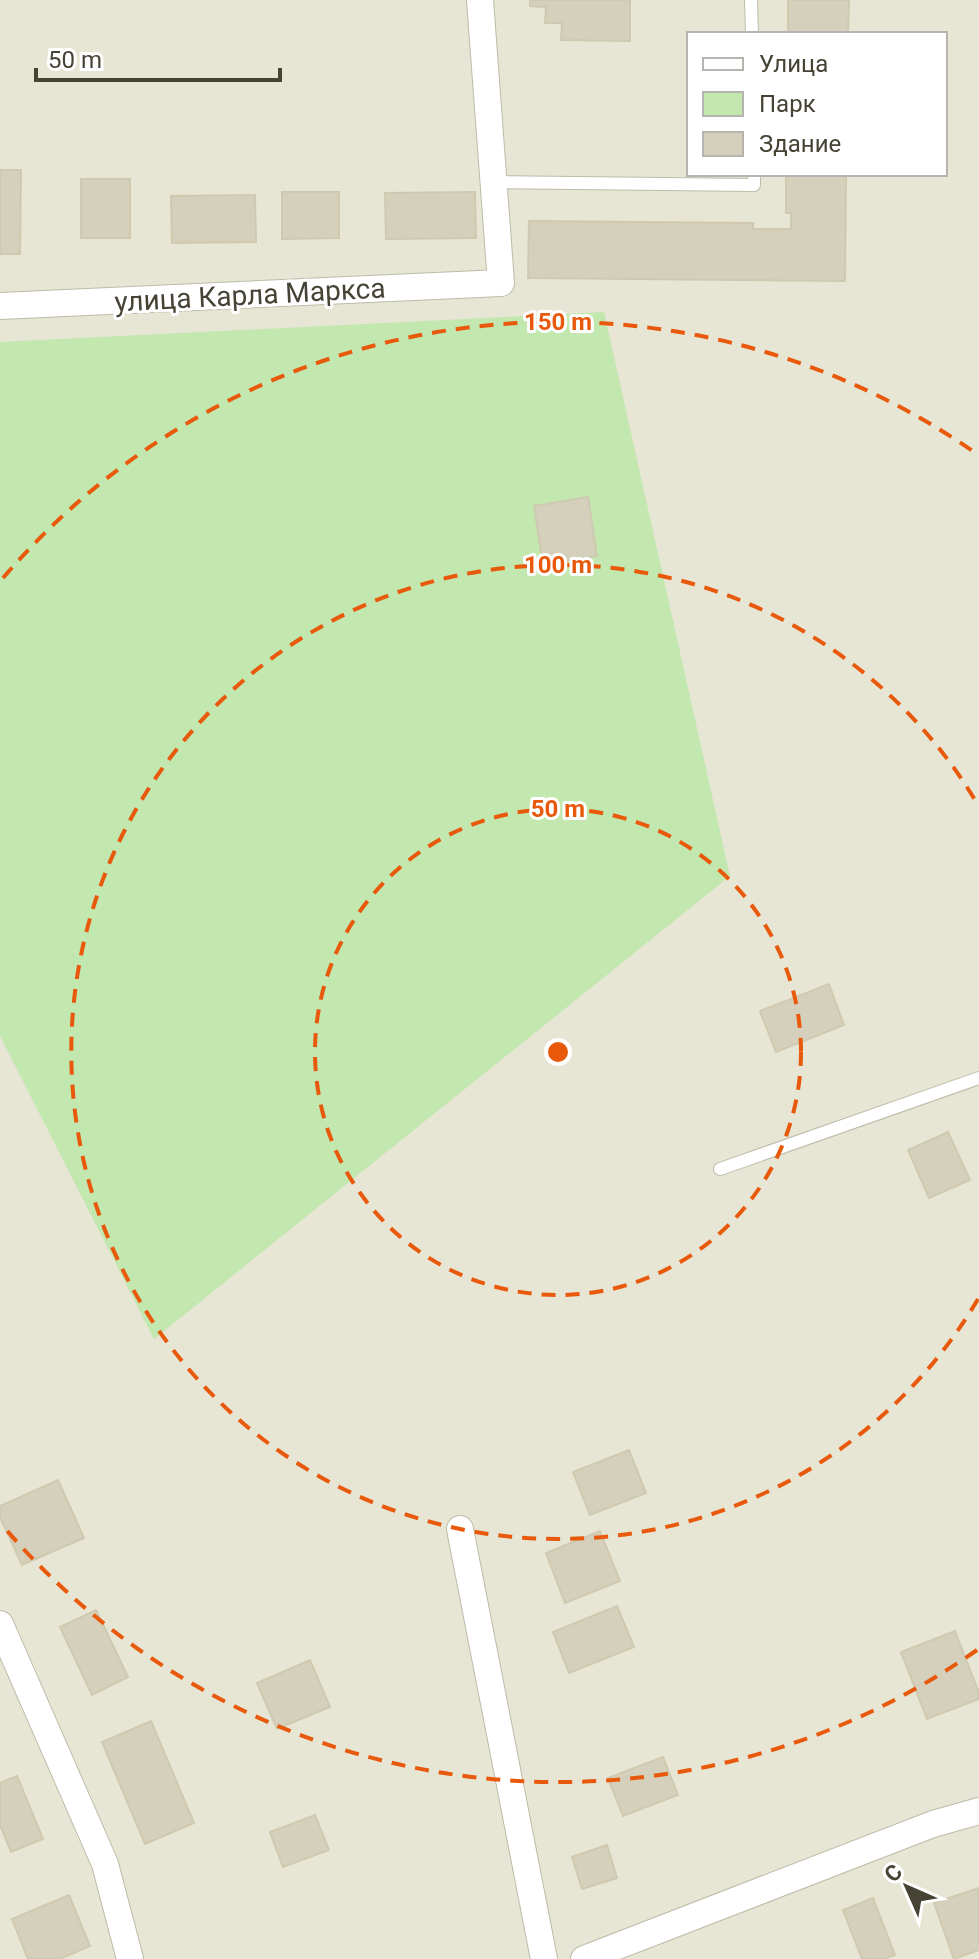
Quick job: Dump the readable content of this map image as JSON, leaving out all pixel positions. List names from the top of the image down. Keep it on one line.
{"streets":{"street":["улица Карла Маркса"]},"legend":["Улица","Парк","Здание"],"scale_bar":"50 m","north":"top left","rings":["150 m","100 m","50 m"]}
